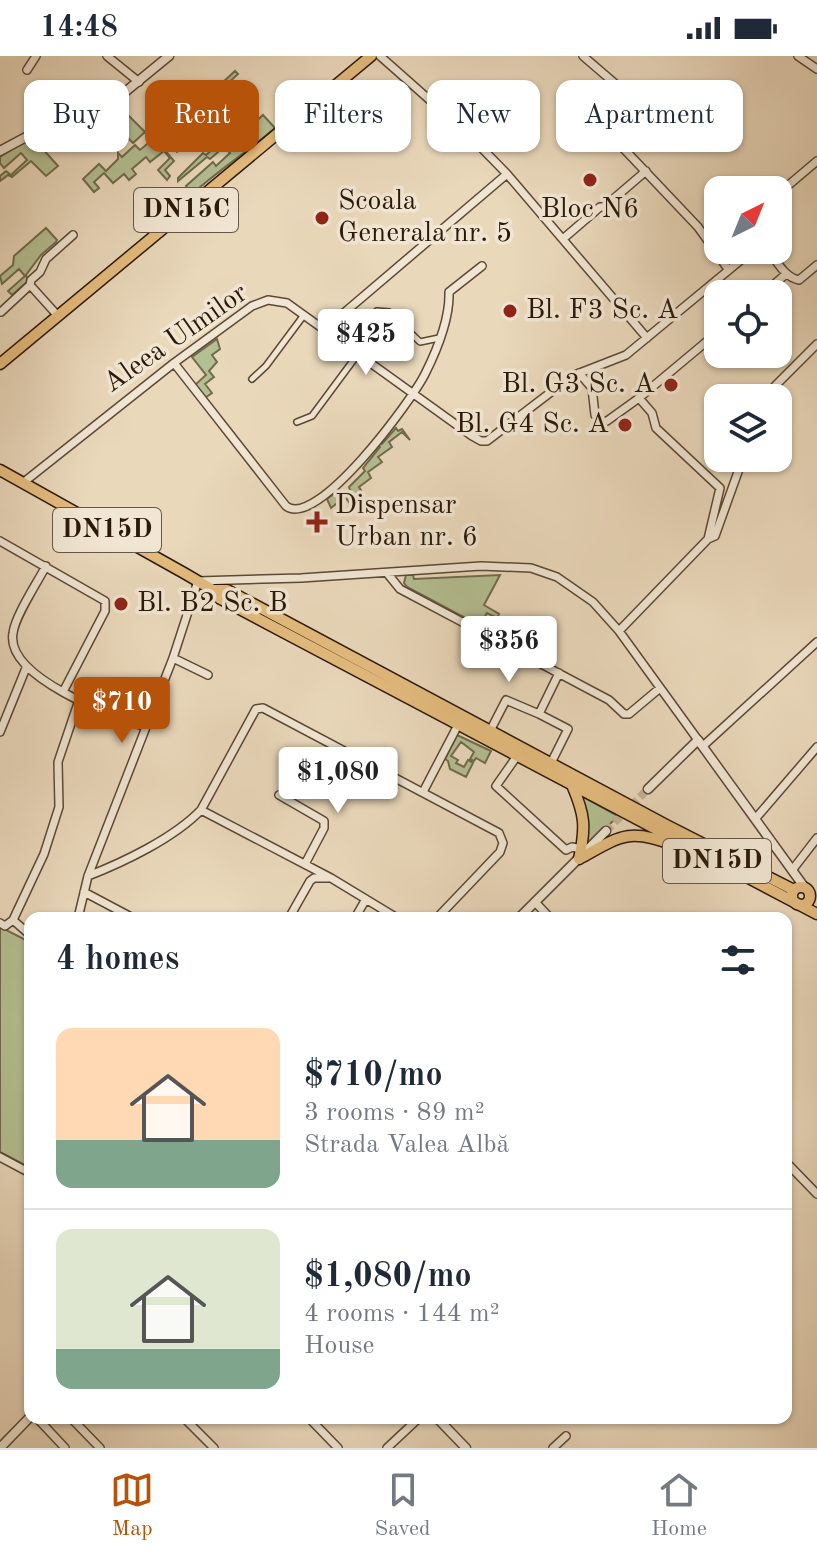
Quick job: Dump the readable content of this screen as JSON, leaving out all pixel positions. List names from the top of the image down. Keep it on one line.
{"streets":{"main road":["DN15C","DN15D"],"street":["Aleea Ulmilor"]},"crossings":[["Aleea Ulmilor","DN15D"]],"places":{"other":["Bloc N6","Scoala Generala nr. 5","Bl. F3 Sc. A","Bl. G3 Sc. A","Bl. G4 Sc. A","Bl. B2 Sc. B"],"health":["Dispensar Urban nr. 6"]},"north":"top right","page":{"status":"14:48","chip":["Buy","Rent","Filters","New","Apartment"],"price":["$425","$356","$710","$1,080"],"heading":"4 homes","list":[{"name":"$710/mo","note":"3 rooms · 89 m² · Strada Valea Albă"},{"name":"$1,080/mo","note":"4 rooms · 144 m² · House"}],"tabs":["Map","Saved","Home"]}}
